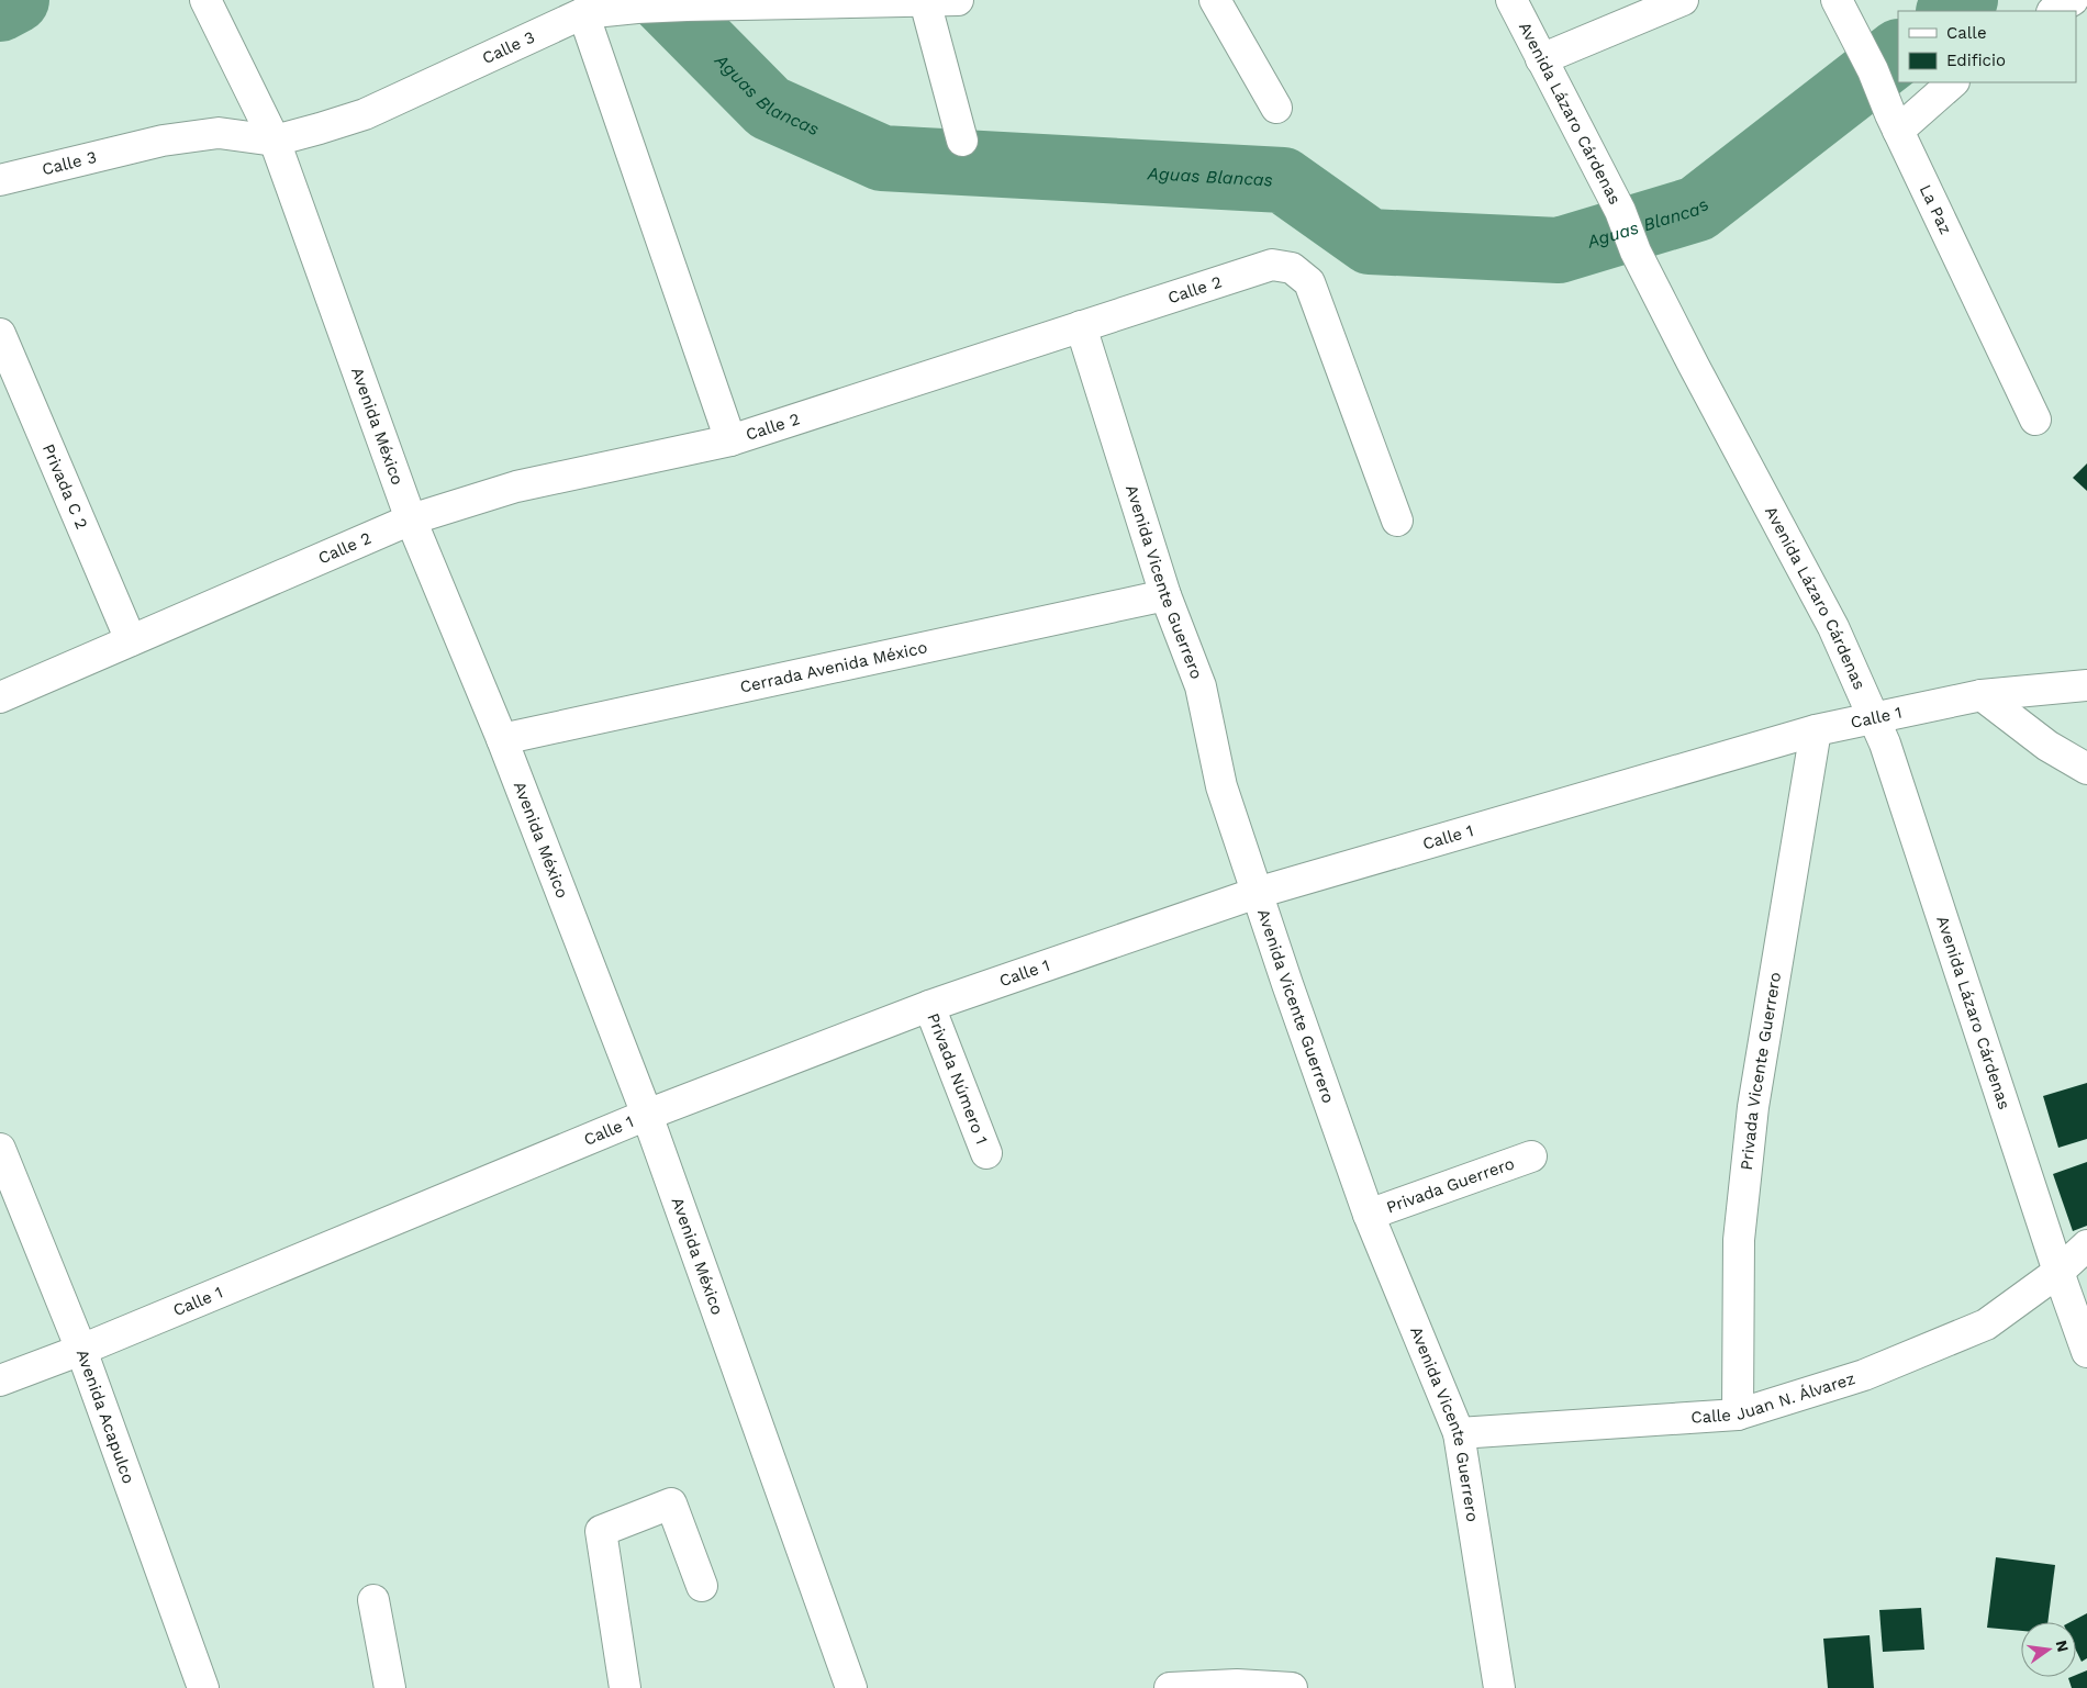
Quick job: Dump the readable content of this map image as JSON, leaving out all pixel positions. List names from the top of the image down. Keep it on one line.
{"streets":{"street":["Calle 3","Avenida Lázaro Cárdenas","La Paz","Calle 2","Avenida México","Privada C 2","Avenida Vicente Guerrero","Cerrada Avenida México","Calle 1","Privada Vicente Guerrero","Privada Número 1","Privada Guerrero","Calle Juan N. Álvarez","Avenida Acapulco"]},"crossings":[["Calle 3","Avenida México"],["Avenida Lázaro Cárdenas","Calle 1"],["Avenida Lázaro Cárdenas","Calle Juan N. Álvarez"],["Calle 2","Avenida México"],["Calle 2","Privada C 2"],["Calle 2","Avenida Vicente Guerrero"],["Avenida México","Cerrada Avenida México"],["Avenida México","Calle 1"],["Avenida Vicente Guerrero","Cerrada Avenida México"],["Avenida Vicente Guerrero","Calle 1"],["Avenida Vicente Guerrero","Privada Guerrero"],["Avenida Vicente Guerrero","Calle Juan N. Álvarez"],["Calle 1","Privada Vicente Guerrero"],["Calle 1","Privada Número 1"],["Calle 1","Avenida Acapulco"],["Privada Vicente Guerrero","Calle Juan N. Álvarez"]],"water":["Aguas Blancas"],"legend":["Calle","Edificio"],"north":"right"}
